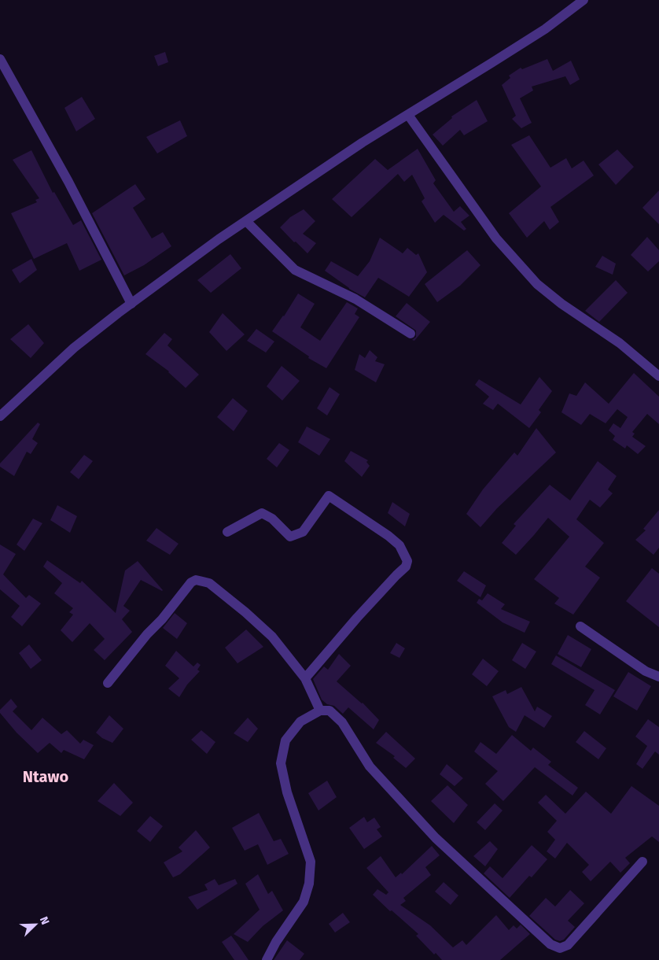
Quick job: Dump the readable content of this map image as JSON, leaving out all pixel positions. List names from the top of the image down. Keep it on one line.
{"districts":["Ntawo"],"north":"top right"}
